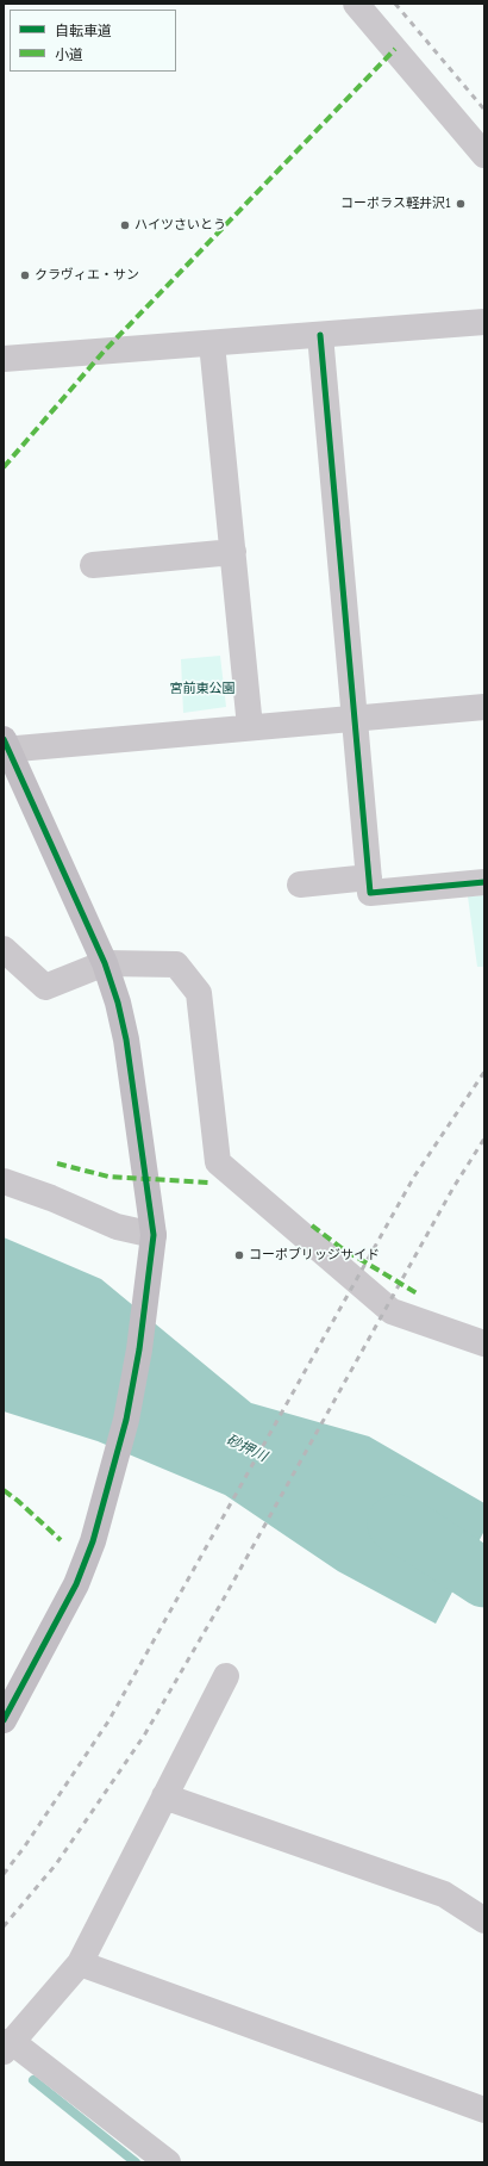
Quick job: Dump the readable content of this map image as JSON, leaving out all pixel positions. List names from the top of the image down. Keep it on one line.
{"water":["砂押川"],"parks":["宮前東公園"],"places":["コーポラス軽井沢1","ハイツさいとう","クラヴィエ・サン","コーポブリッジサイド"],"legend":["自転車道","小道"]}
